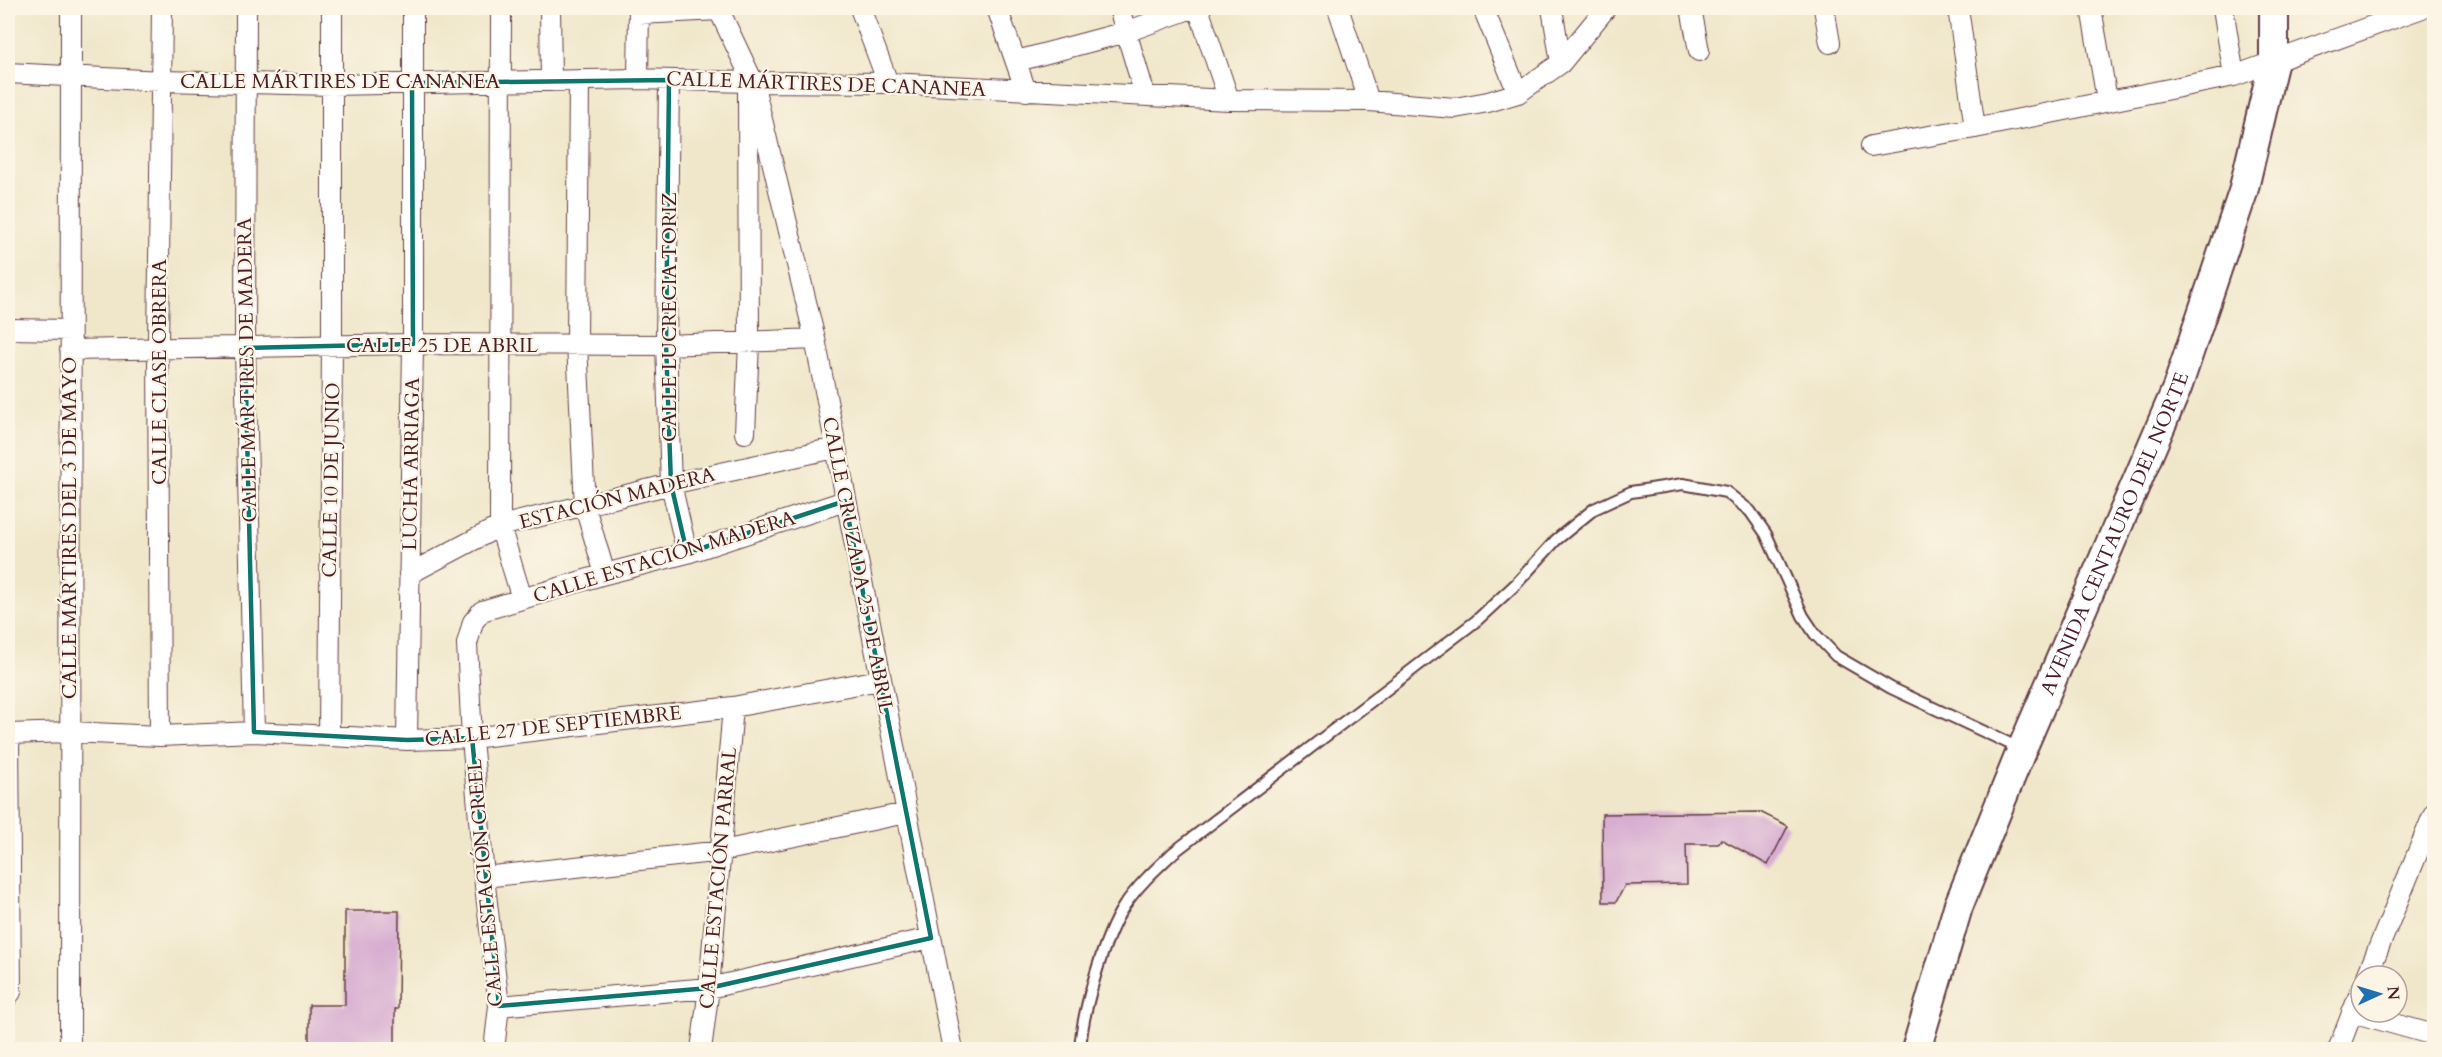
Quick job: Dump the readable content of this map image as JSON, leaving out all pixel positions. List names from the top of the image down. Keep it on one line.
{"streets":{"main road":["AVENIDA CENTAURO DEL NORTE"],"street":["CALLE MÁRTIRES DE CANANEA","CALLE LUCRECIA TORIZ","CALLE 25 DE ABRIL","CALLE MÁRTIRES DE MADERA","CALLE CLASE OBRERA","LUCHA ARRIAGA","CALLE 10 DE JUNIO","ESTACIÓN MADERA","CALLE MÁRTIRES DEL 3 DE MAYO","CALLE ESTACIÓN MADERA","CALLE CRUZADA 25 DE ABRIL","CALLE 27 DE SEPTIEMBRE","CALLE ESTACIÓN PARRAL","CALLE ESTACIÓN CREEL"]},"crossings":[["CALLE MÁRTIRES DE CANANEA","CALLE LUCRECIA TORIZ"],["CALLE MÁRTIRES DE CANANEA","CALLE MÁRTIRES DE MADERA"],["CALLE MÁRTIRES DE CANANEA","CALLE CLASE OBRERA"],["CALLE MÁRTIRES DE CANANEA","LUCHA ARRIAGA"],["CALLE MÁRTIRES DE CANANEA","CALLE 10 DE JUNIO"],["CALLE MÁRTIRES DE CANANEA","CALLE MÁRTIRES DEL 3 DE MAYO"],["CALLE MÁRTIRES DE CANANEA","CALLE CRUZADA 25 DE ABRIL"],["CALLE LUCRECIA TORIZ","CALLE 25 DE ABRIL"],["CALLE LUCRECIA TORIZ","ESTACIÓN MADERA"],["CALLE LUCRECIA TORIZ","CALLE ESTACIÓN MADERA"],["CALLE 25 DE ABRIL","CALLE MÁRTIRES DE MADERA"],["CALLE 25 DE ABRIL","CALLE CLASE OBRERA"],["CALLE 25 DE ABRIL","LUCHA ARRIAGA"],["CALLE 25 DE ABRIL","CALLE 10 DE JUNIO"],["CALLE 25 DE ABRIL","CALLE MÁRTIRES DEL 3 DE MAYO"],["CALLE 25 DE ABRIL","CALLE CRUZADA 25 DE ABRIL"],["CALLE MÁRTIRES DE MADERA","CALLE 27 DE SEPTIEMBRE"],["CALLE CLASE OBRERA","CALLE 27 DE SEPTIEMBRE"],["LUCHA ARRIAGA","ESTACIÓN MADERA"],["LUCHA ARRIAGA","CALLE 27 DE SEPTIEMBRE"],["CALLE 10 DE JUNIO","CALLE 27 DE SEPTIEMBRE"],["ESTACIÓN MADERA","CALLE CRUZADA 25 DE ABRIL"],["CALLE MÁRTIRES DEL 3 DE MAYO","CALLE 27 DE SEPTIEMBRE"],["CALLE ESTACIÓN MADERA","CALLE CRUZADA 25 DE ABRIL"],["CALLE ESTACIÓN MADERA","CALLE ESTACIÓN CREEL"],["CALLE CRUZADA 25 DE ABRIL","CALLE 27 DE SEPTIEMBRE"],["CALLE 27 DE SEPTIEMBRE","CALLE ESTACIÓN PARRAL"],["CALLE 27 DE SEPTIEMBRE","CALLE ESTACIÓN CREEL"]],"north":"right"}
